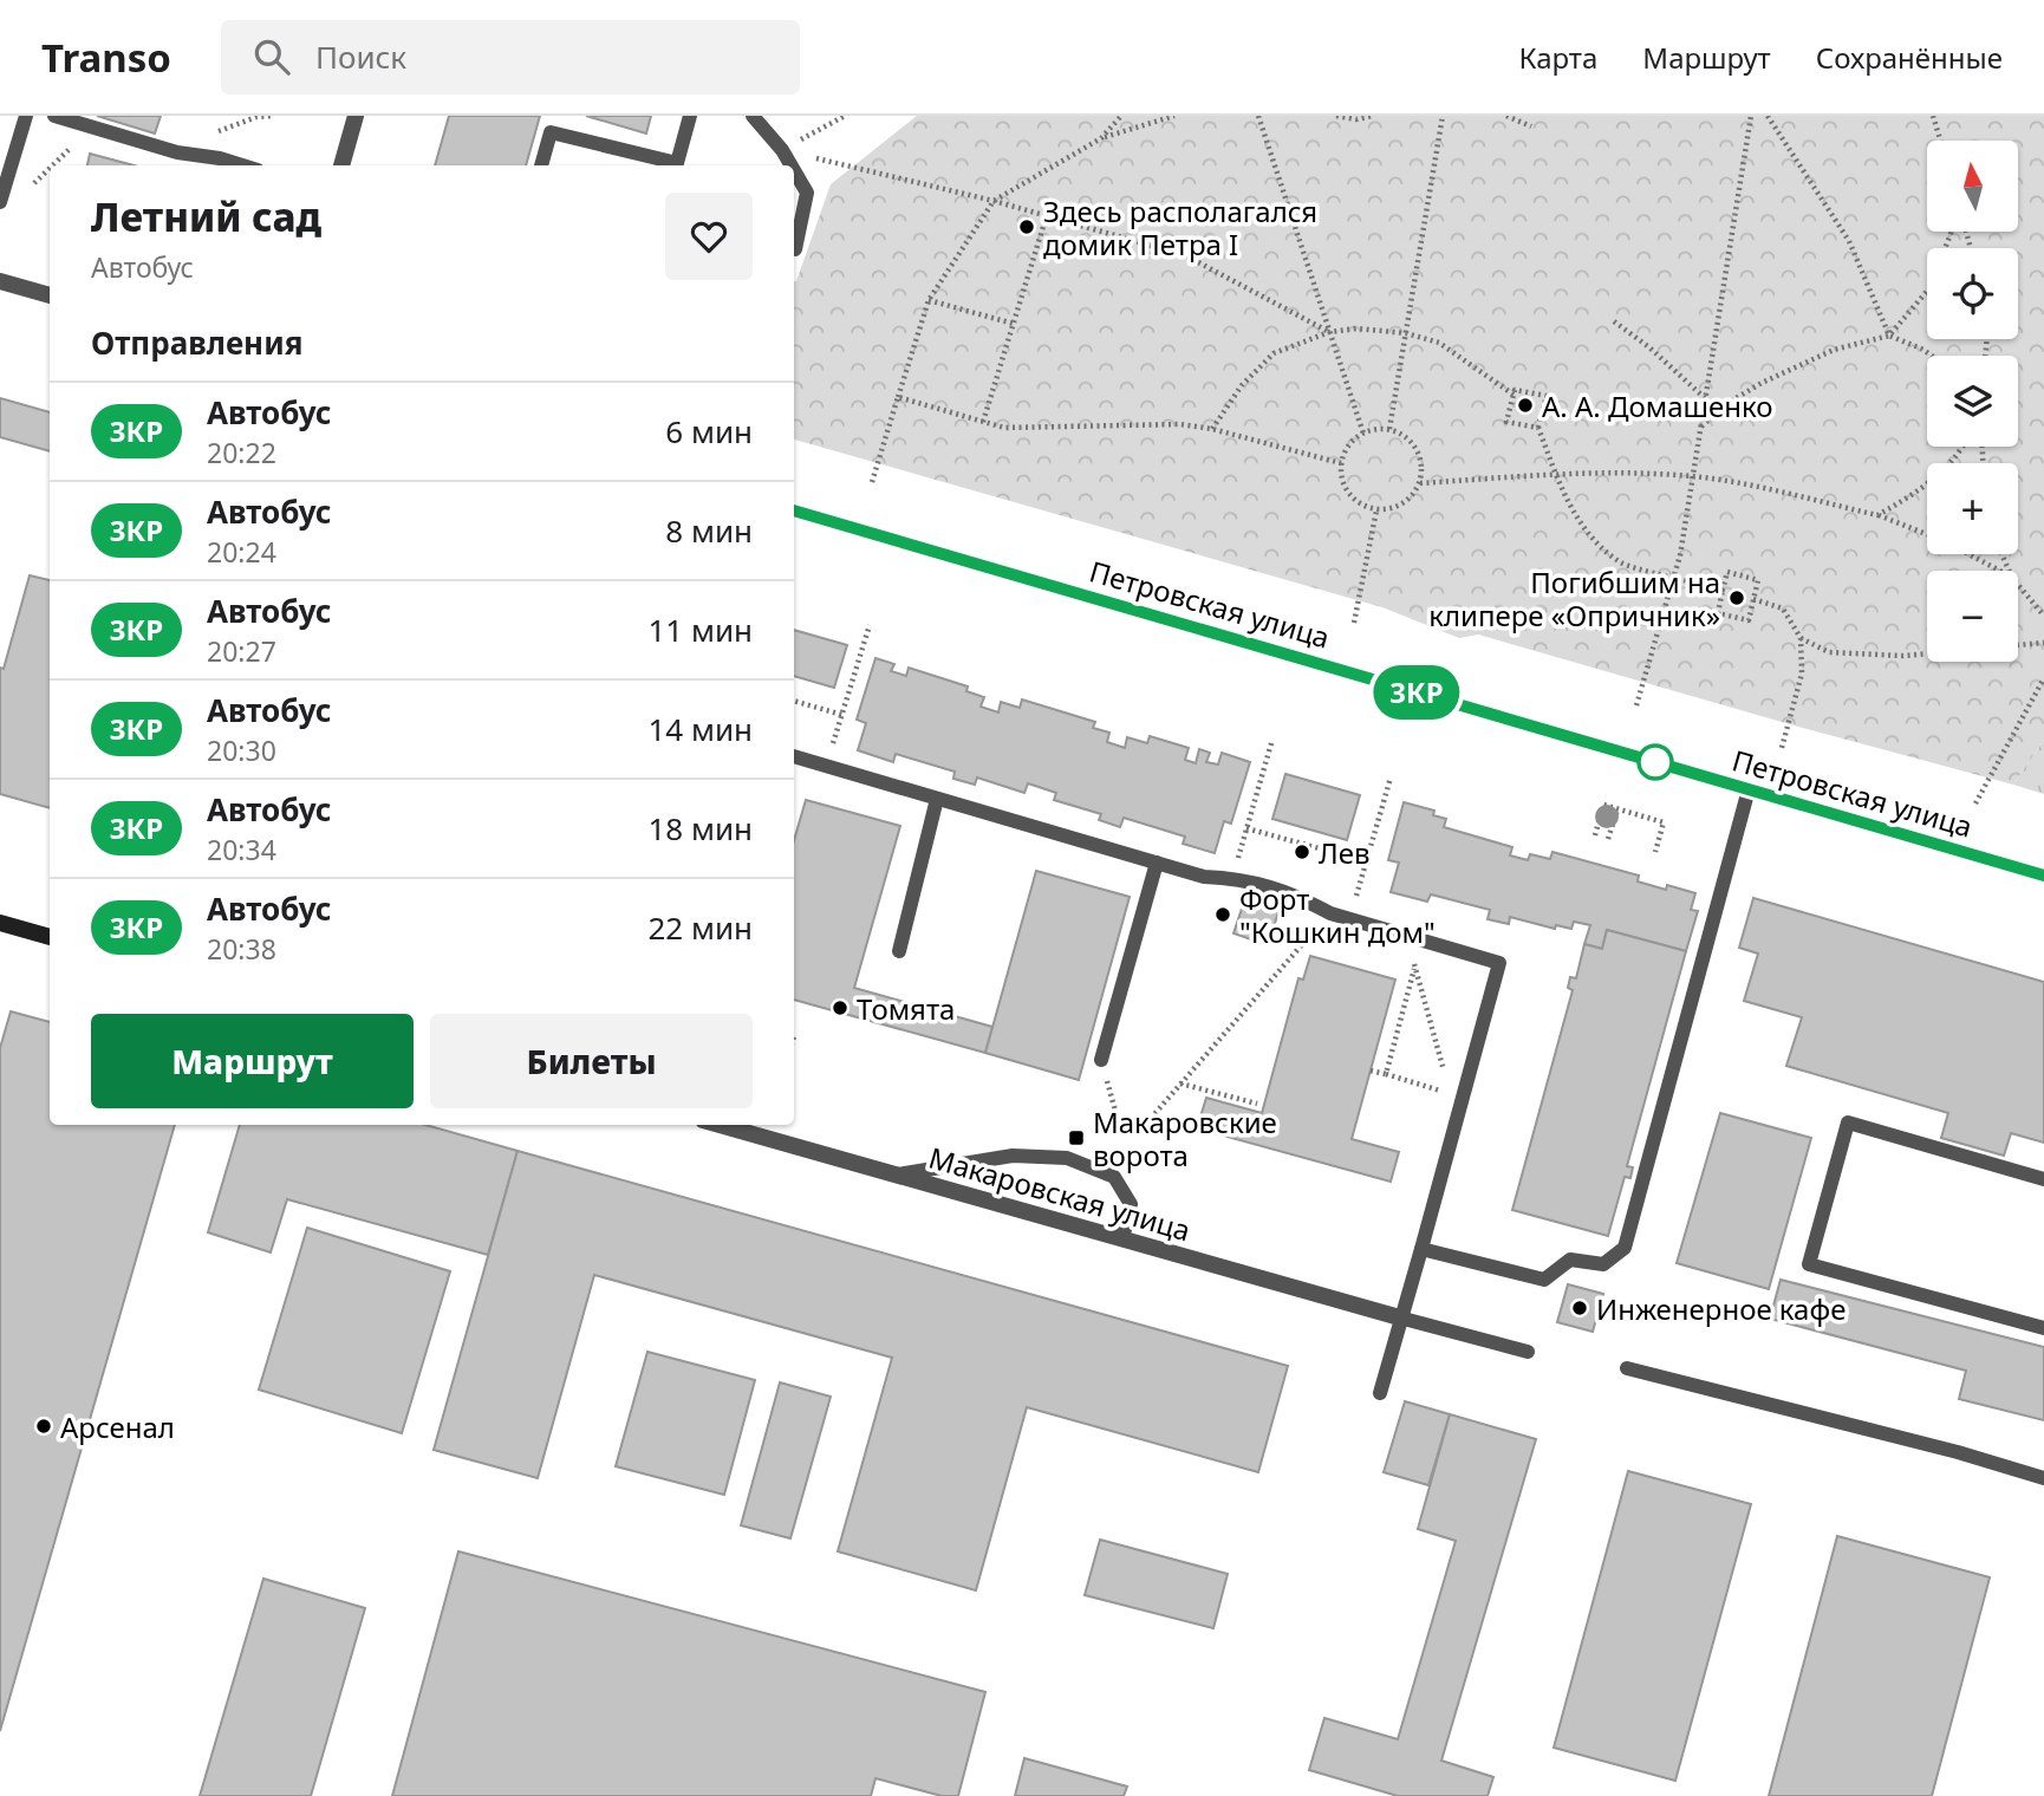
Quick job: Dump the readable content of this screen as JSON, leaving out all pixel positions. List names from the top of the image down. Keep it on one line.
{"streets":{"street":["Петровская улица","Макаровская улица"]},"places":{"other":["Здесь располагался домик Петра I","А. А. Домашенко","Погибшим на клипере «Опричник»","Лев","Форт \"Кошкин дом\"","Томята","Инженерное кафе","Арсенал"],"transit":["Макаровские ворота"]},"lines":["bus line 3КР"],"north":"top","page":{"header":"Transo","search":"Поиск","nav":["Карта","Маршрут","Сохранённые"],"on_map":"3КР","map_buttons":["+","−"],"heading":[["Летний сад","Автобус"],"Отправления"],"list":[{"mark":"3КР","name":"Автобус","note":"20:22","value":"6 мин"},{"mark":"3КР","name":"Автобус","note":"20:24","value":"8 мин"},{"mark":"3КР","name":"Автобус","note":"20:27","value":"11 мин"},{"mark":"3КР","name":"Автобус","note":"20:30","value":"14 мин"},{"mark":"3КР","name":"Автобус","note":"20:34","value":"18 мин"},{"mark":"3КР","name":"Автобус","note":"20:38","value":"22 мин"}],"buttons":["Маршрут","Билеты"]}}
